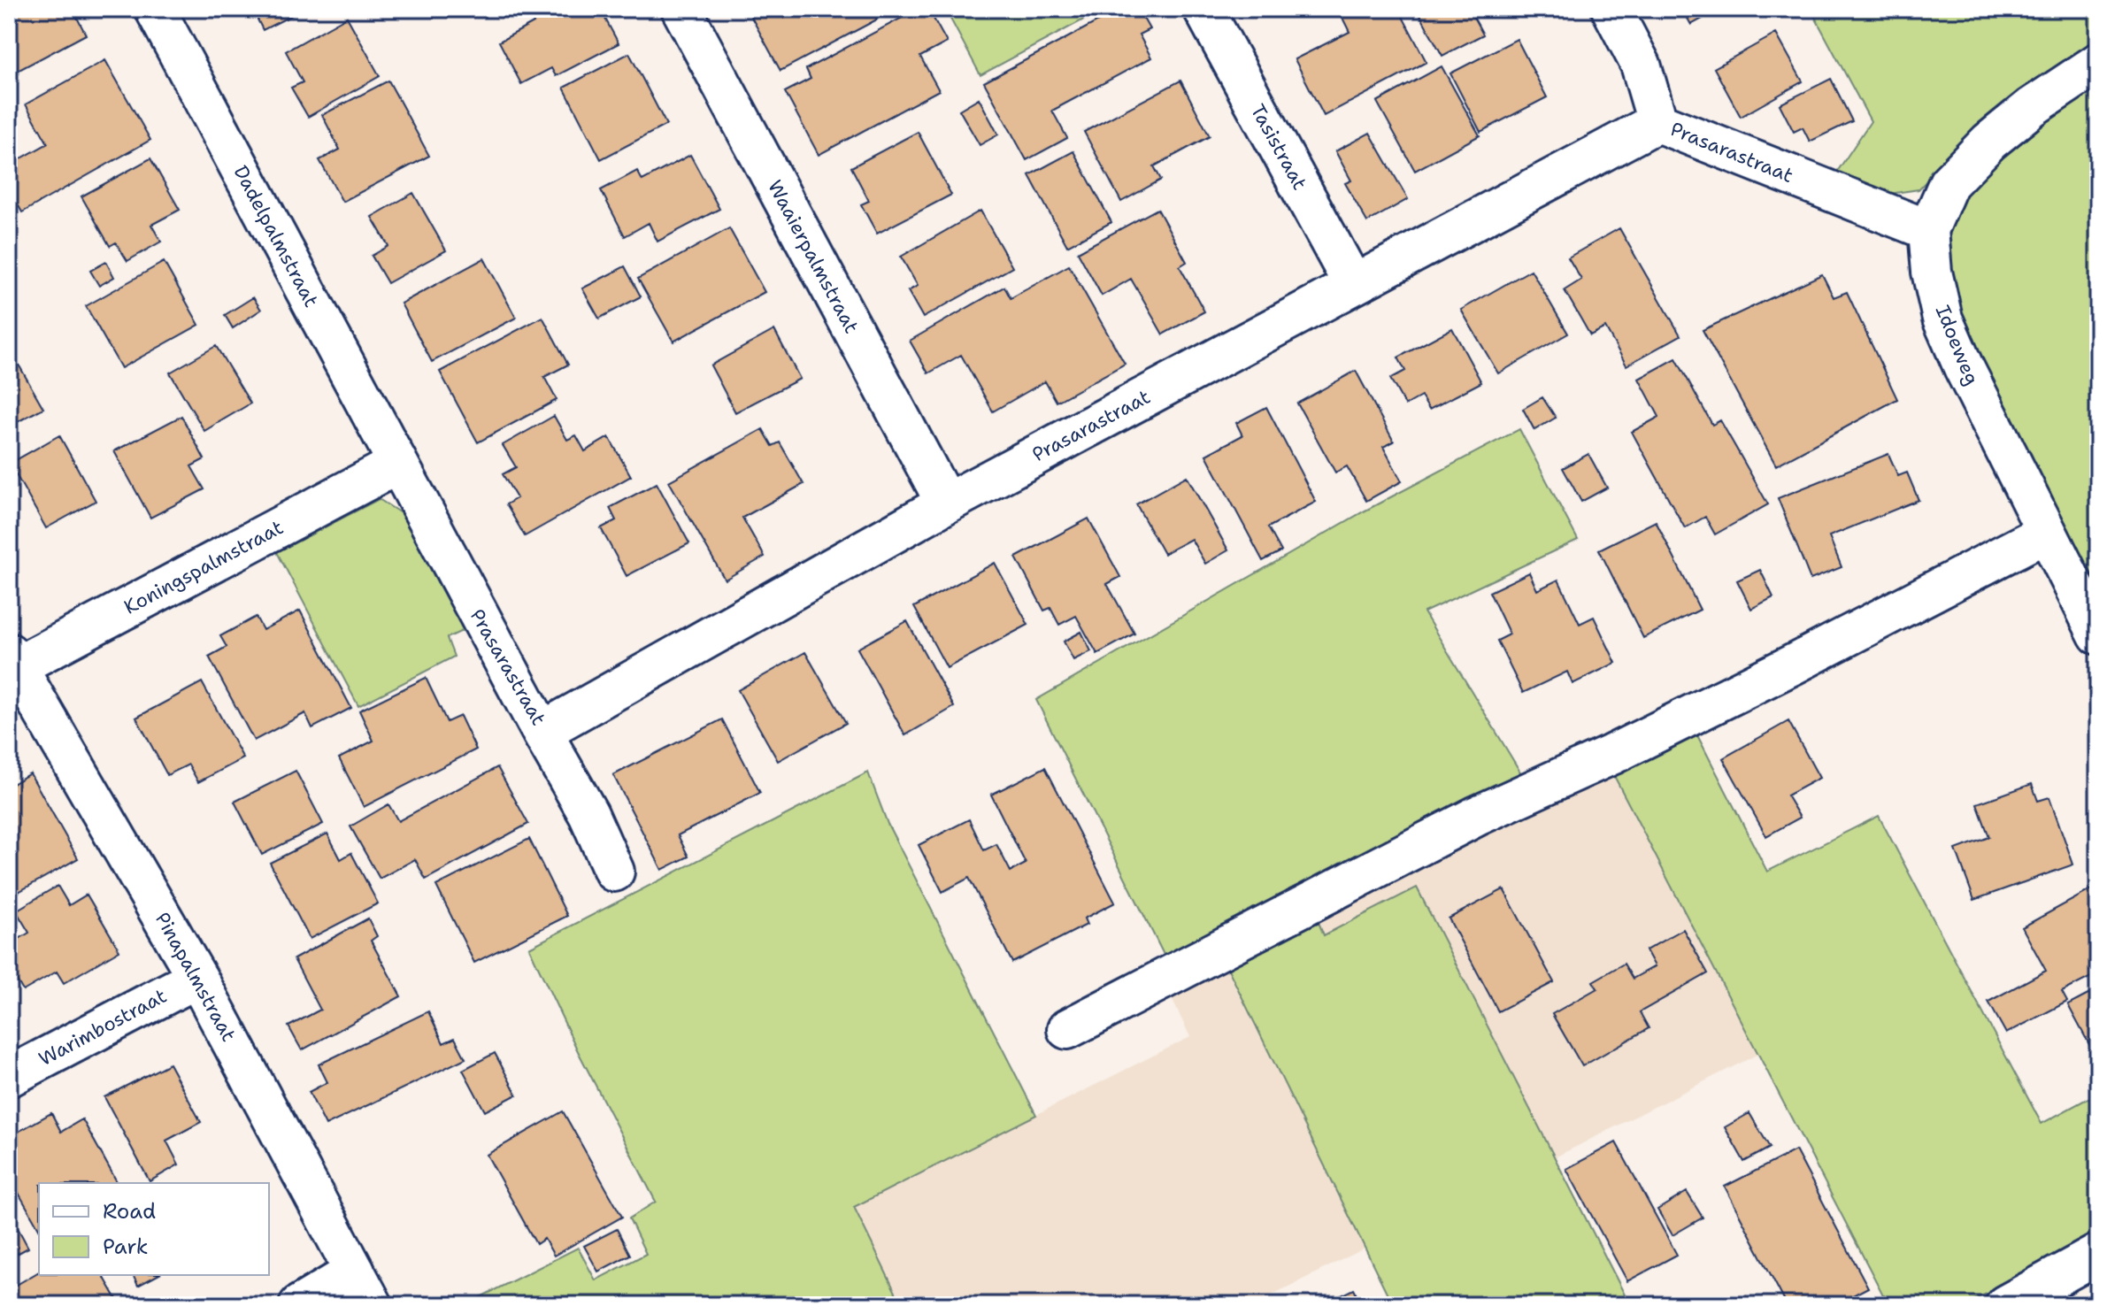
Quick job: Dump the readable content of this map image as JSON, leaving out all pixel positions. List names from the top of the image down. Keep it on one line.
{"streets":{"street":["Tasistraat","Prasarastraat","Dadelpalmstraat","Waaierpalmstraat","Idoeweg","Koningspalmstraat","Pinapalmstraat","Warimbostraat"]},"crossings":[["Tasistraat","Prasarastraat"],["Prasarastraat","Dadelpalmstraat"],["Prasarastraat","Waaierpalmstraat"],["Prasarastraat","Idoeweg"],["Prasarastraat","Koningspalmstraat"],["Dadelpalmstraat","Koningspalmstraat"],["Koningspalmstraat","Pinapalmstraat"],["Pinapalmstraat","Warimbostraat"]],"legend":["Road","Park"]}
